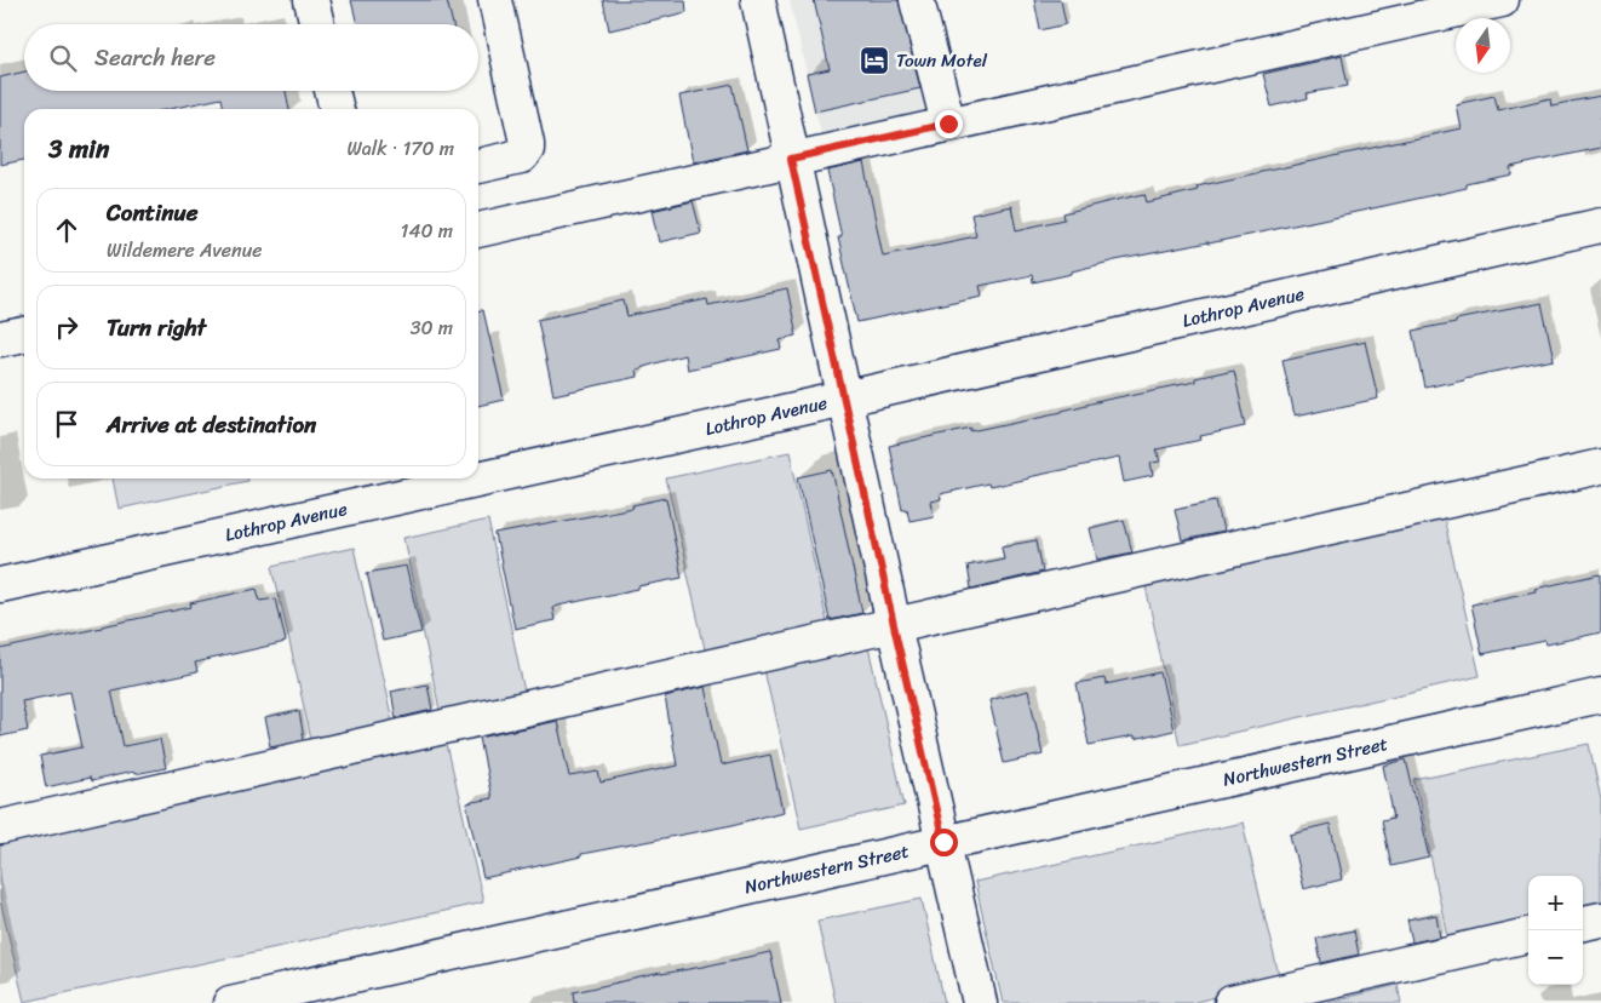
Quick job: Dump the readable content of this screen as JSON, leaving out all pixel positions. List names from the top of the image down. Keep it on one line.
{"streets":{"street":["Lothrop Avenue","Northwestern Street"]},"places":{"hotel":["Town Motel"]},"north":"bottom","page":{"search":"Search here","heading":["3 min","Walk · 170 m"],"list":[["Continue","Wildemere Avenue","140 m"],["Turn right","30 m"],"Arrive at destination"],"map_buttons":["+","−"]}}
